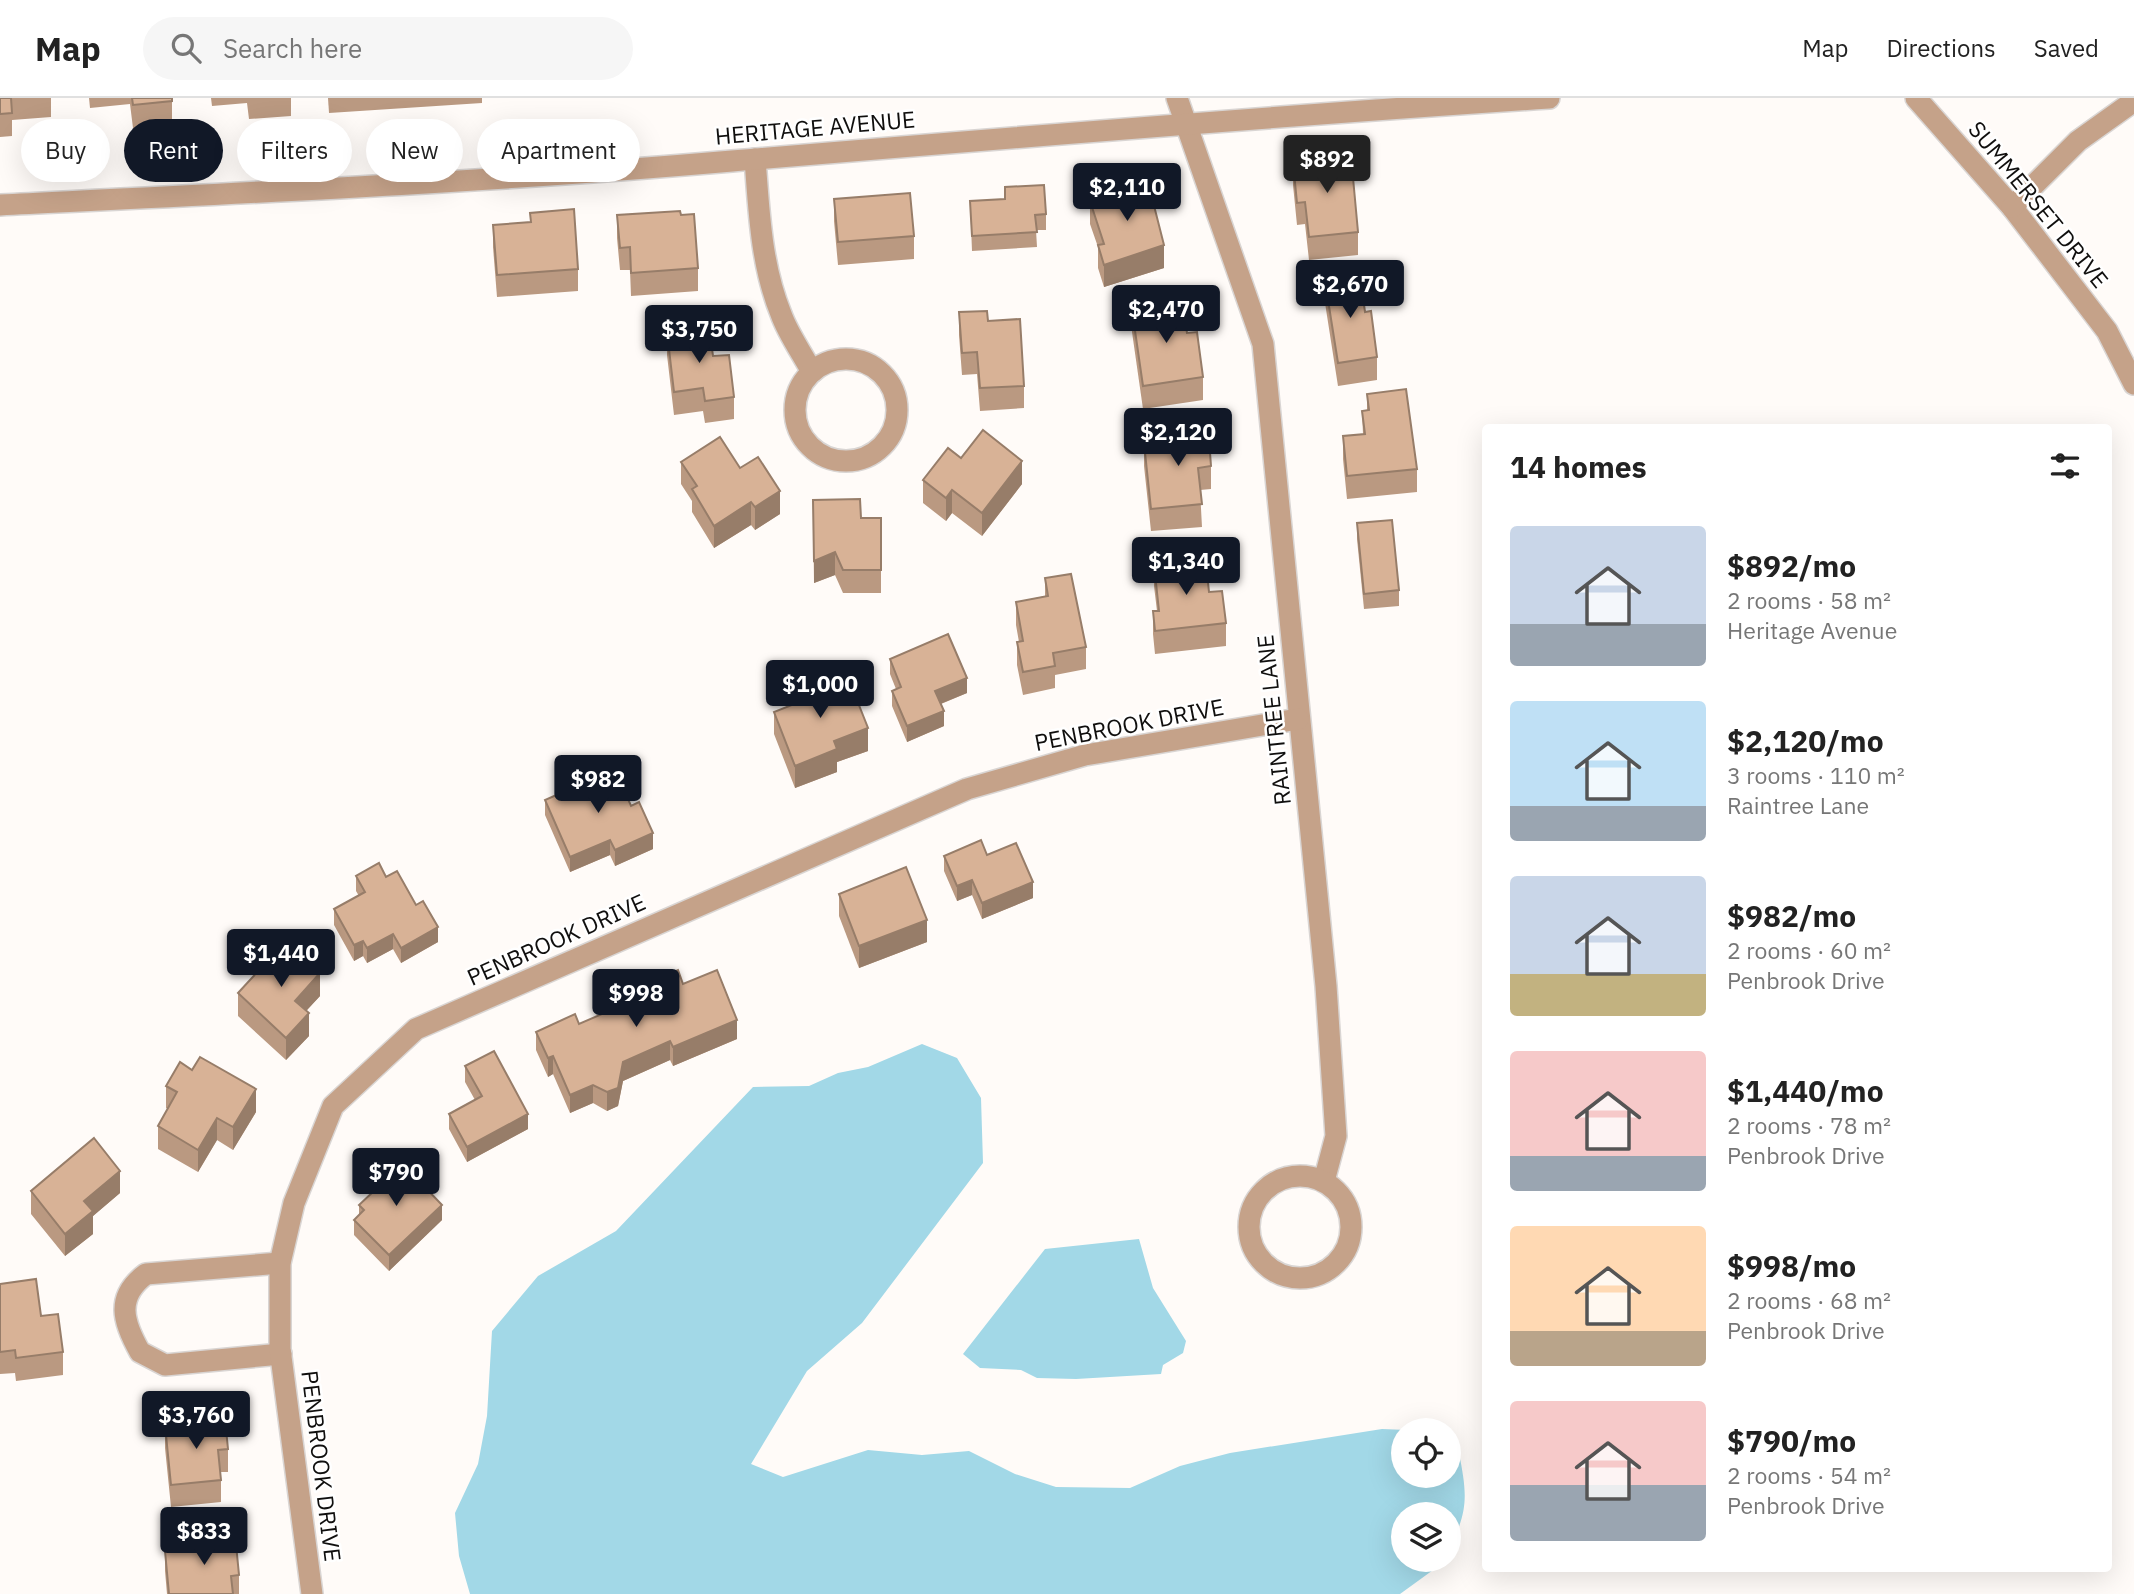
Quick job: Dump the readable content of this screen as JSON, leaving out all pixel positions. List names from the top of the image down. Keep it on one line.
{"streets":{"street":["HERITAGE AVENUE","SUMMERSET DRIVE","RAINTREE LANE","PENBROOK DRIVE"]},"crossings":[["HERITAGE AVENUE","RAINTREE LANE"],["RAINTREE LANE","PENBROOK DRIVE"]],"page":{"header":"Map","search":"Search here","nav":["Map","Directions","Saved"],"chip":["Buy","Rent","Filters","New","Apartment"],"price":["$892","$2,110","$2,670","$2,470","$3,750","$2,120","$1,340","$1,000","$982","$1,440","$998","$790","$3,760","$833"],"heading":"14 homes","list":[{"name":"$892/mo","note":"2 rooms · 58 m² · Heritage Avenue"},{"name":"$2,120/mo","note":"3 rooms · 110 m² · Raintree Lane"},{"name":"$982/mo","note":"2 rooms · 60 m² · Penbrook Drive"},{"name":"$1,440/mo","note":"2 rooms · 78 m² · Penbrook Drive"},{"name":"$998/mo","note":"2 rooms · 68 m² · Penbrook Drive"},{"name":"$790/mo","note":"2 rooms · 54 m² · Penbrook Drive"}]}}
